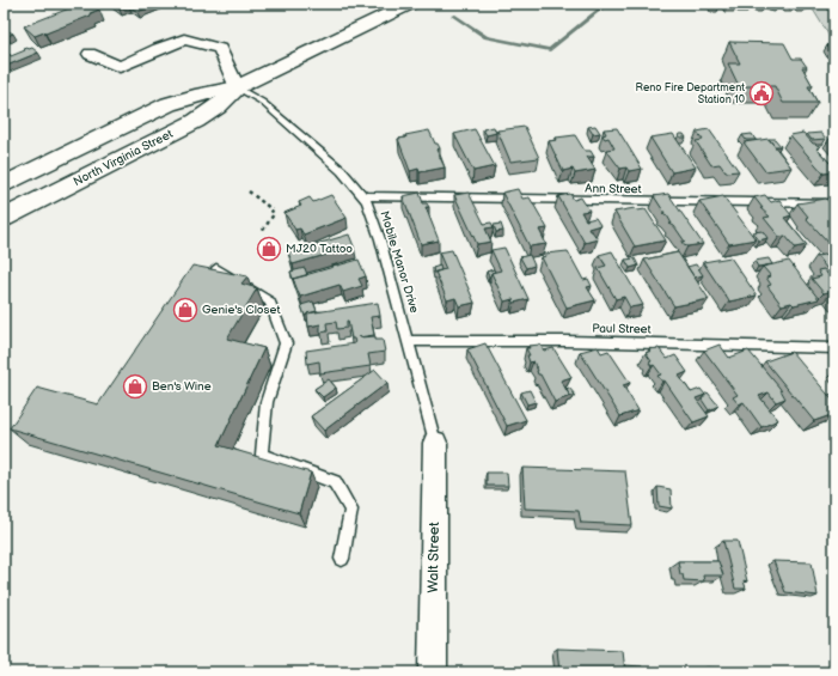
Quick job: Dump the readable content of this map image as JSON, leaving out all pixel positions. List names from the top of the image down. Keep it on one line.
{"streets":{"main road":["North Virginia Street"],"street":["Walt Street"],"lane":["Ann Street","Mobile Manor Drive","Paul Street"]},"crossings":[["North Virginia Street","Mobile Manor Drive"],["Ann Street","Mobile Manor Drive"],["Mobile Manor Drive","Paul Street"],["Mobile Manor Drive","Walt Street"]],"places":{"public building":["Reno Fire Department Station 10"],"shop":["MJ20 Tattoo","Genie's Closet","Ben's Wine"]}}
